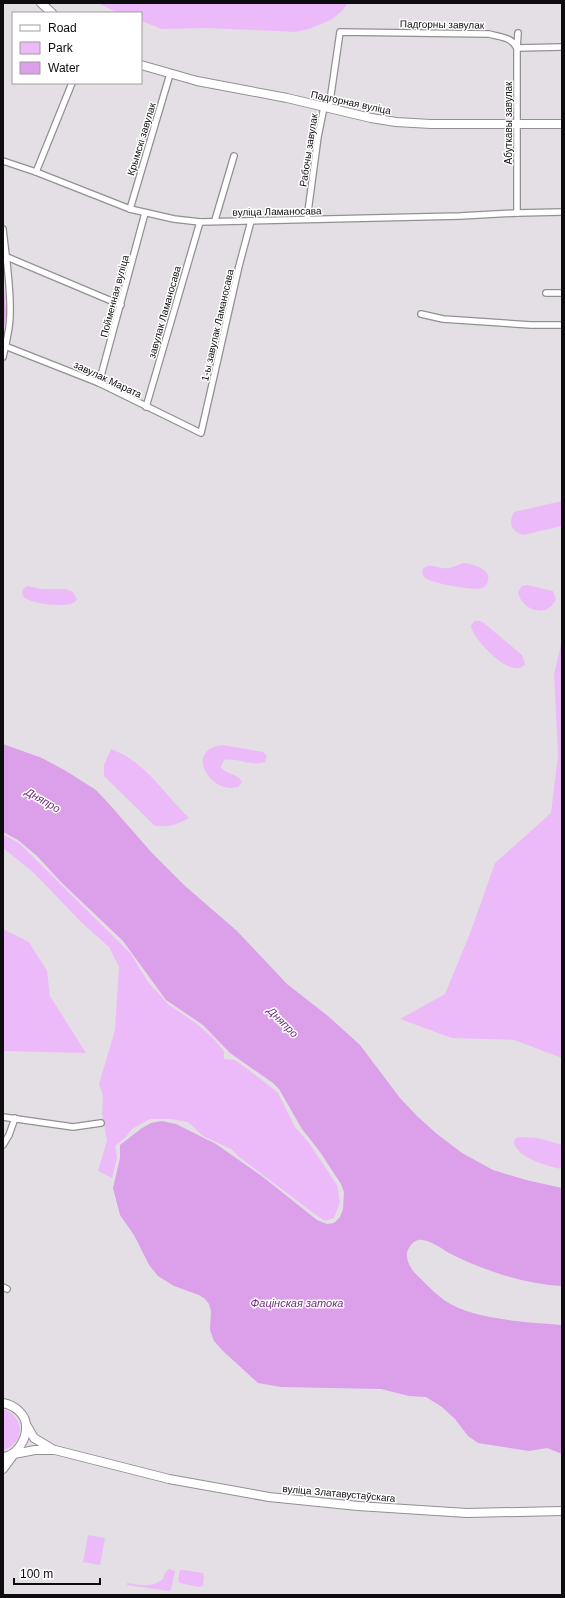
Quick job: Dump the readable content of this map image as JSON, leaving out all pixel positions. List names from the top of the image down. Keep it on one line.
{"streets":{"street":["Падгорны завулак","Падгорная вуліца","Абуткавы завулак","Крымскі завулак","Рабочы завулак","вуліца Ламаносава","Пойменная вуліца","завулак Ламаносава","1-ы завулак Ламаносава","завулак Марата","вуліца Златавустаўскага"]},"crossings":[["Падгорны завулак","Абуткавы завулак"],["Падгорны завулак","Рабочы завулак"],["Падгорная вуліца","Абуткавы завулак"],["Падгорная вуліца","Крымскі завулак"],["Падгорная вуліца","Рабочы завулак"],["Абуткавы завулак","вуліца Ламаносава"],["Крымскі завулак","вуліца Ламаносава"],["Рабочы завулак","вуліца Ламаносава"],["вуліца Ламаносава","Пойменная вуліца"],["вуліца Ламаносава","завулак Ламаносава"],["вуліца Ламаносава","1-ы завулак Ламаносава"],["Пойменная вуліца","завулак Марата"],["завулак Ламаносава","завулак Марата"],["1-ы завулак Ламаносава","завулак Марата"]],"water":["Дняпро","Фацінская затока"],"legend":["Road","Park","Water"],"scale_bar":"100 m"}
